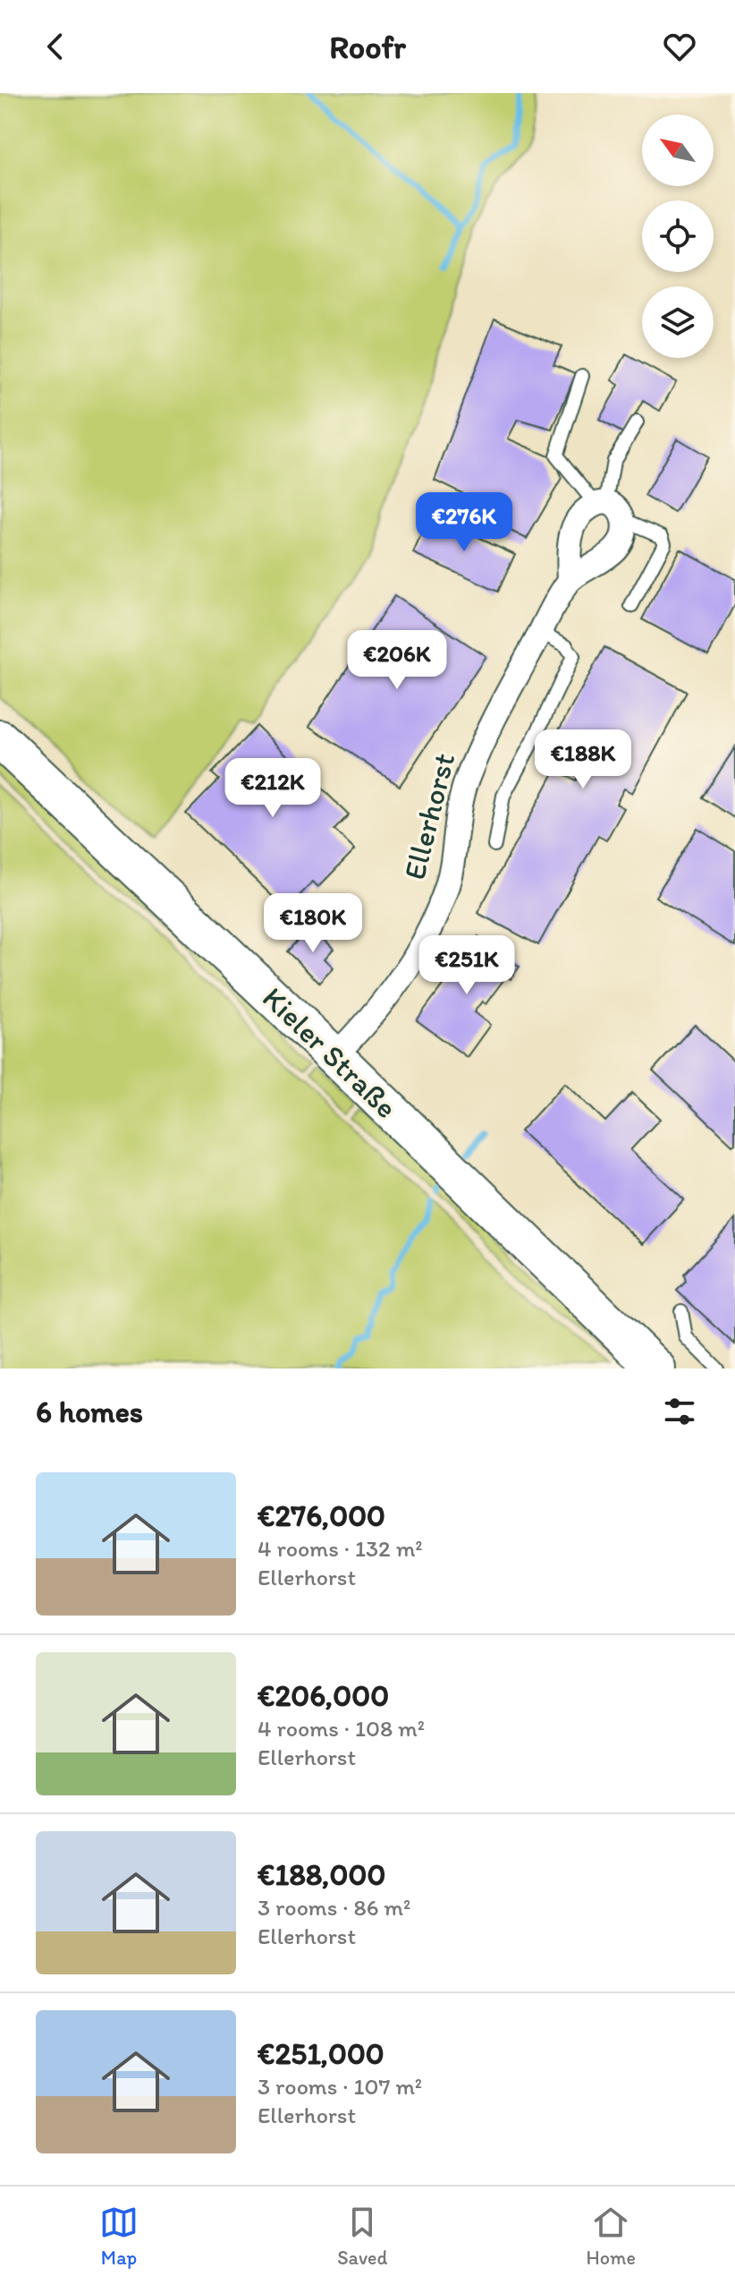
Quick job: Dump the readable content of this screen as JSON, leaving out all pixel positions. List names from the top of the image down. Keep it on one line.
{"streets":{"main road":["Kieler Straße"],"street":["Ellerhorst"]},"crossings":[["Ellerhorst","Kieler Straße"]],"north":"top left","page":{"header":"Roofr","price":["€276K","€206K","€188K","€212K","€180K","€251K"],"heading":"6 homes","list":[{"name":"€276,000","note":"4 rooms · 132 m² · Ellerhorst"},{"name":"€206,000","note":"4 rooms · 108 m² · Ellerhorst"},{"name":"€188,000","note":"3 rooms · 86 m² · Ellerhorst"},{"name":"€251,000","note":"3 rooms · 107 m² · Ellerhorst"}],"tabs":["Map","Saved","Home"]}}
